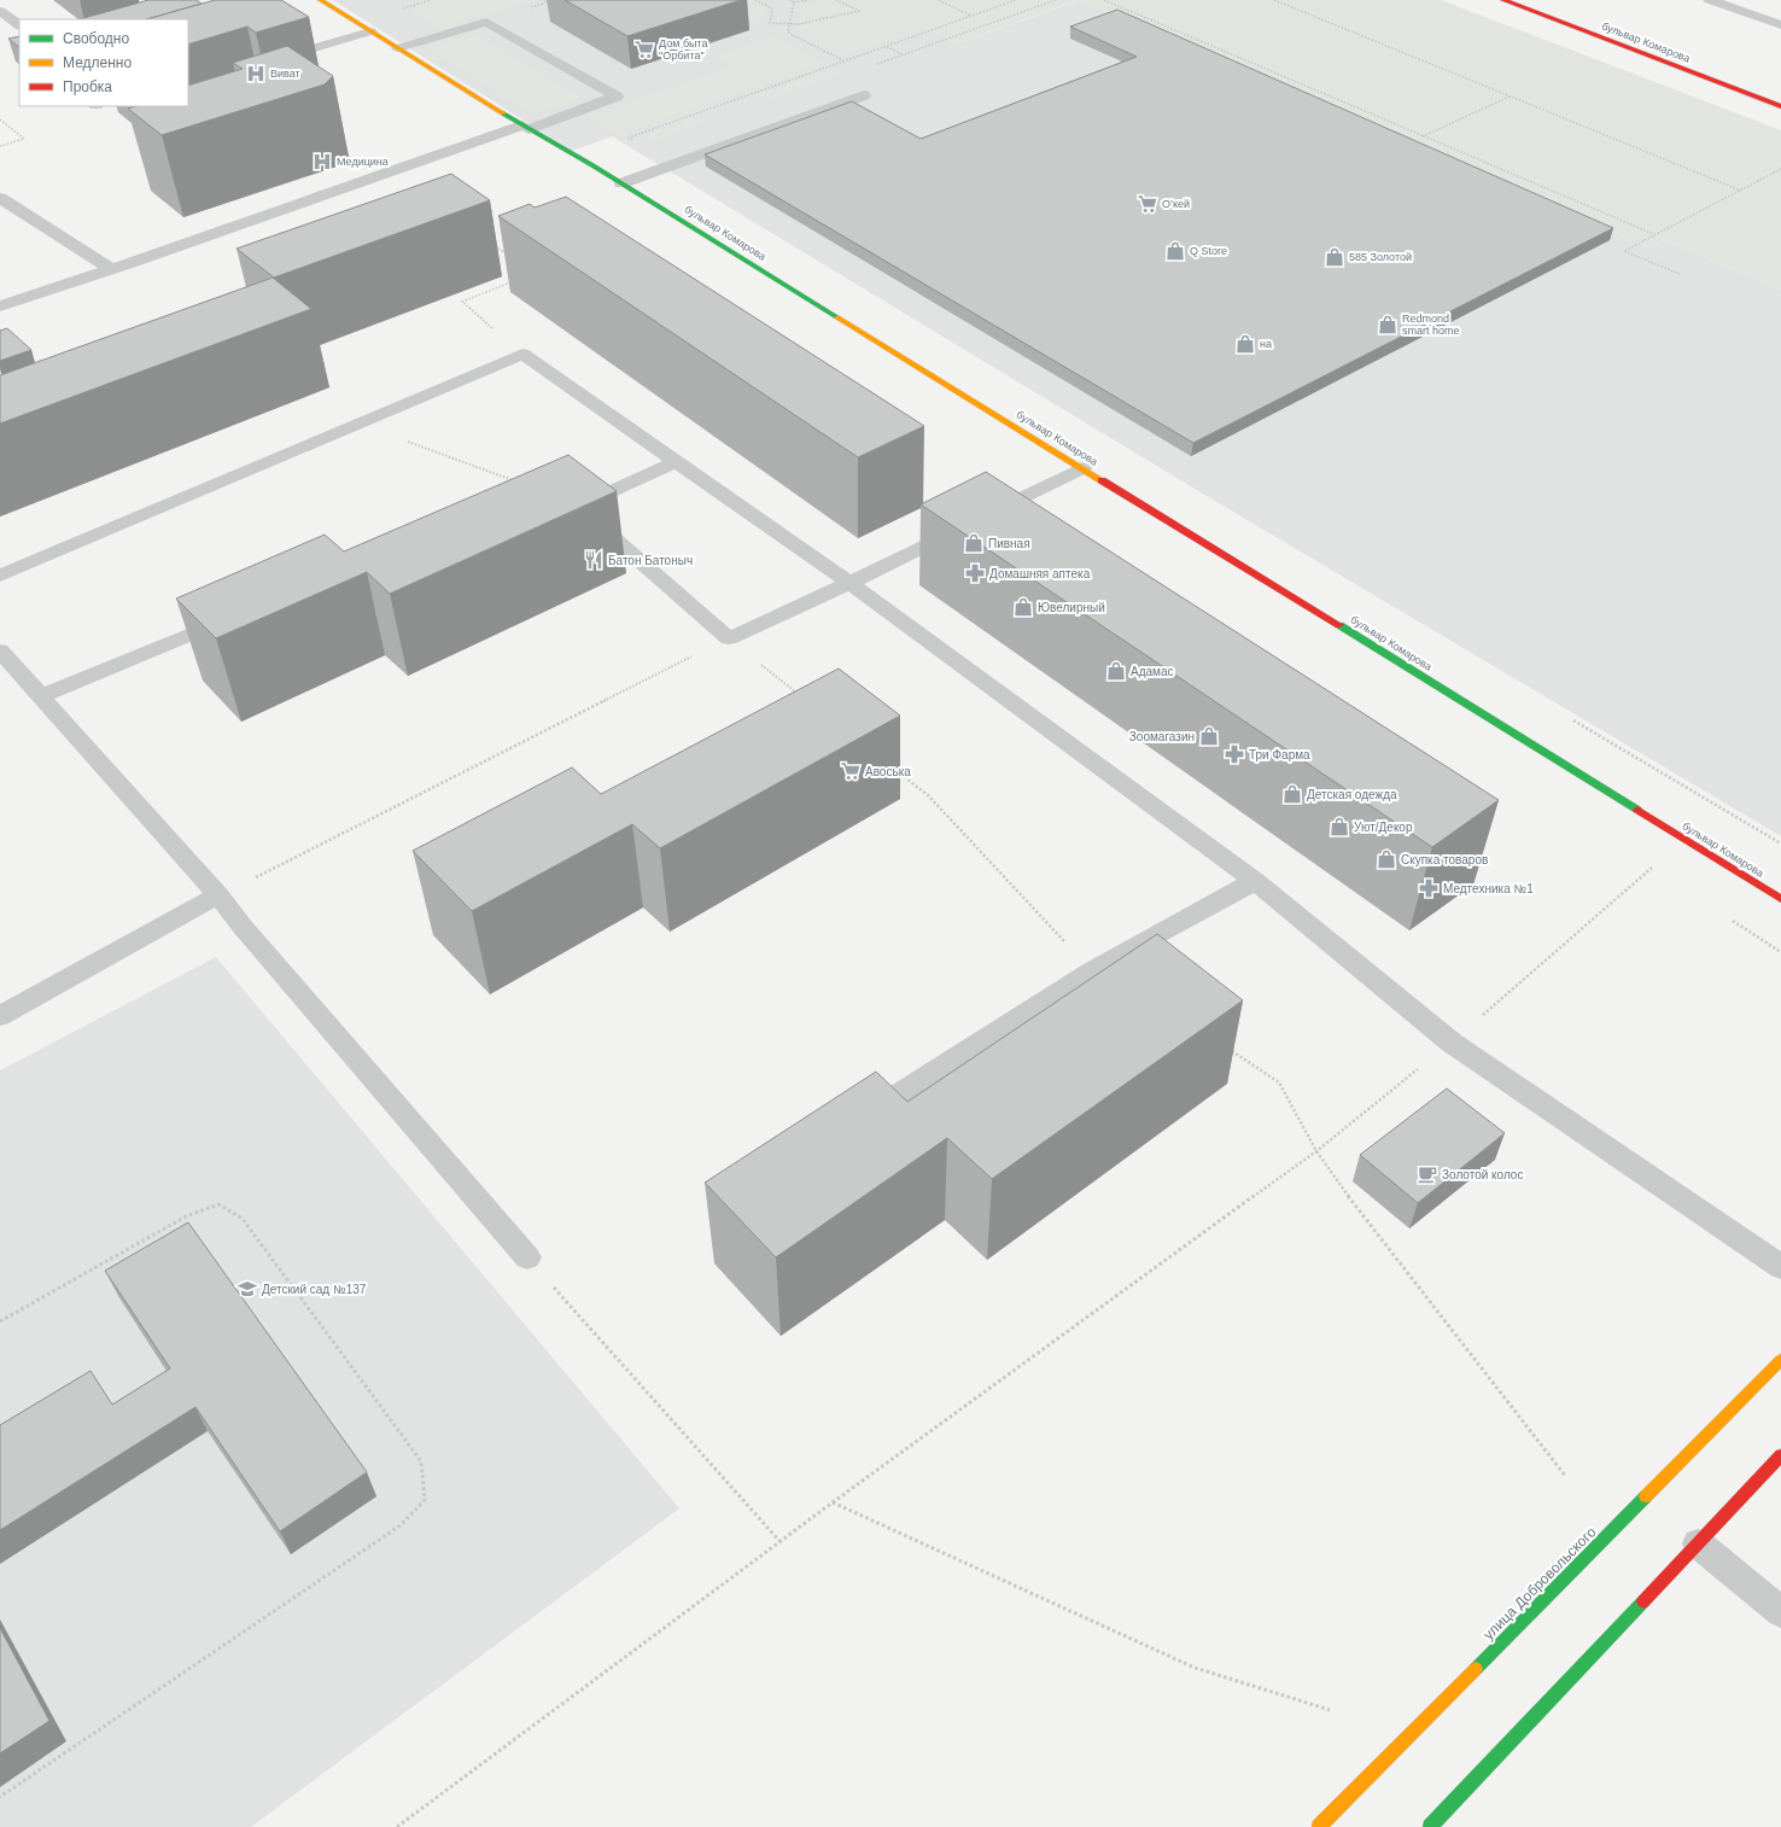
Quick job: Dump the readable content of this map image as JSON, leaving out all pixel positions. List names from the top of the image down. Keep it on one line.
{"streets":{"street":["бульвар Комарова","улица Добровольского"]},"places":{"supermarket":["Дом быта \"Орбита\"","О’кей","Авоська"],"hospital":["Виват","Медицина"],"shop":["Q Store","585 Золотой","Redmond smart home","на","Пивная","Ювелирный","Адамас","Зоомагазин","Детская одежда","Уют/Декор","Скупка товаров"],"restaurant":["Батон Батоныч"],"pharmacy":["Домашняя аптека","Три Фарма","Медтехника №1"],"cafe":["Золотой колос"],"school or university":["Детский сад №137"]},"legend":["Свободно","Медленно","Пробка"]}
